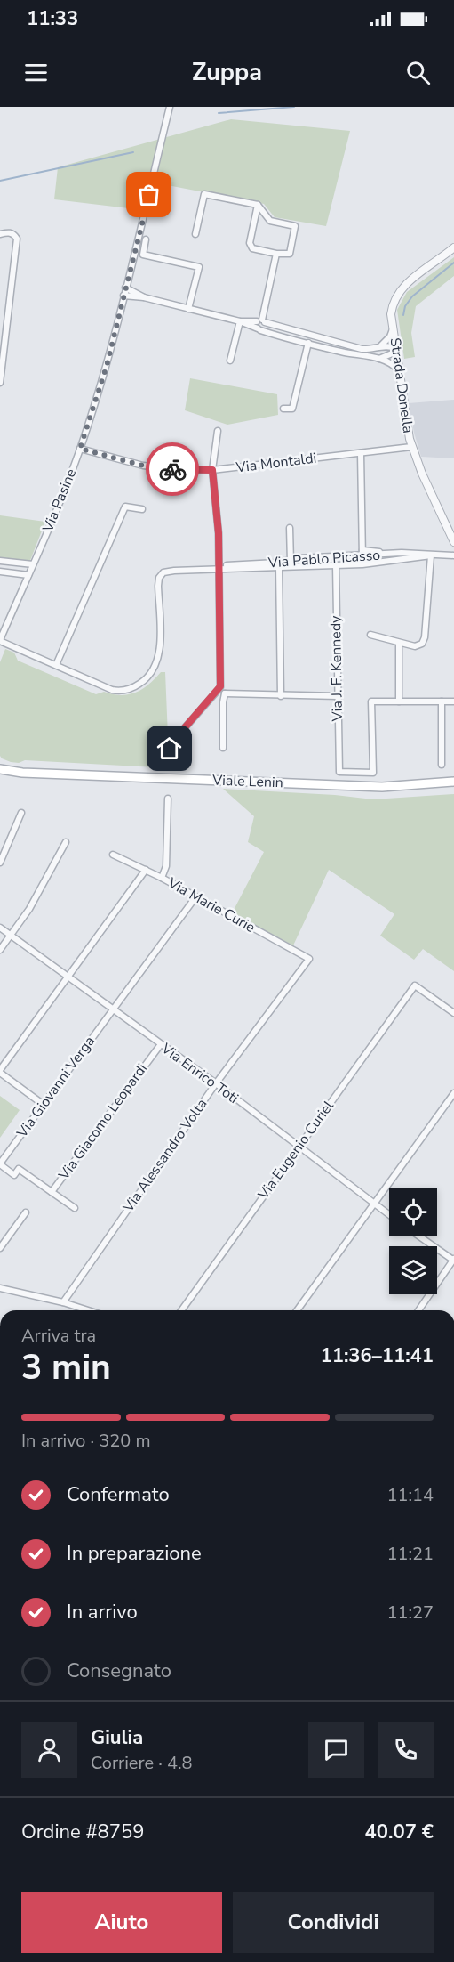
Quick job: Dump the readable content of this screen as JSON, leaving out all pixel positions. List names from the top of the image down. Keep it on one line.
{"streets":{"main road":["Viale Lenin"],"street":["Strada Donella","Via Montaldi","Via Pasine","Via Pablo Picasso","Via J. F. Kennedy","Via Marie Curie","Via Enrico Toti","Via Giovanni Verga","Via Giacomo Leopardi","Via Eugenio Curiel","Via Alessandro Volta"]},"crossings":[["Strada Donella","Via Montaldi"],["Via Montaldi","Via Pasine"],["Via Pasine","Via Pablo Picasso"],["Via Pablo Picasso","Via J. F. Kennedy"],["Via Marie Curie","Via Giovanni Verga"],["Via Marie Curie","Via Alessandro Volta"],["Via Enrico Toti","Via Giovanni Verga"],["Via Enrico Toti","Via Giacomo Leopardi"],["Via Enrico Toti","Via Eugenio Curiel"],["Via Enrico Toti","Via Alessandro Volta"],["Via Giovanni Verga","Via Giacomo Leopardi"]],"page":{"status":"11:33","header":"Zuppa","heading":["3 min","Arriva tra","11:36–11:41"],"panel":["Giulia","Corriere · 4.8","Ordine #8759","40.07 €"],"bar":"In arrivo · 320 m","list":[["Confermato","11:14"],["In preparazione","11:21"],["In arrivo","11:27"],"Consegnato"],"buttons":["Aiuto","Condividi"]}}
